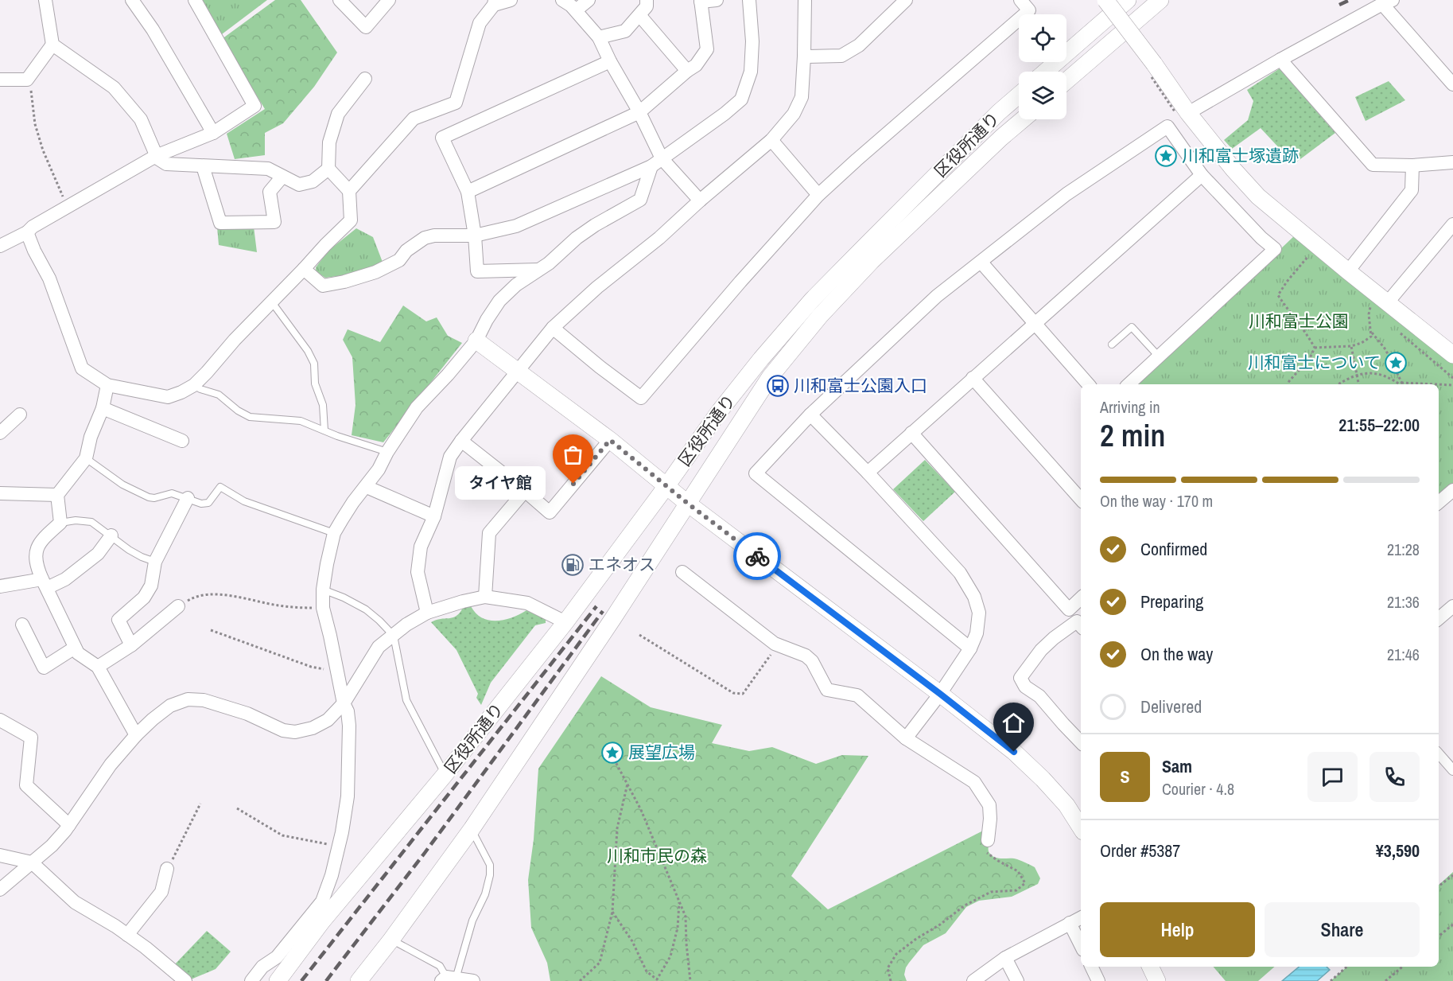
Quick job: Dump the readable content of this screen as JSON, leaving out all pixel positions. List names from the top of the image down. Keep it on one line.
{"streets":{"street":["区役所通り"]},"parks":["川和富士公園","川和市民の森"],"places":{"place":["川和富士塚遺跡","川和富士について","展望広場"],"bus stop":["川和富士公園入口"],"other":["タイヤ館"],"fuel station":["エネオス"]},"page":{"heading":["2 min","Arriving in","21:55–22:00"],"panel":["Sam","Courier · 4.8","Order #5387","¥3,590"],"bar":"On the way · 170 m","bubble":"タイヤ館","list":[["Confirmed","21:28"],["Preparing","21:36"],["On the way","21:46"],"Delivered"],"round":"S","buttons":["Help","Share"]}}
